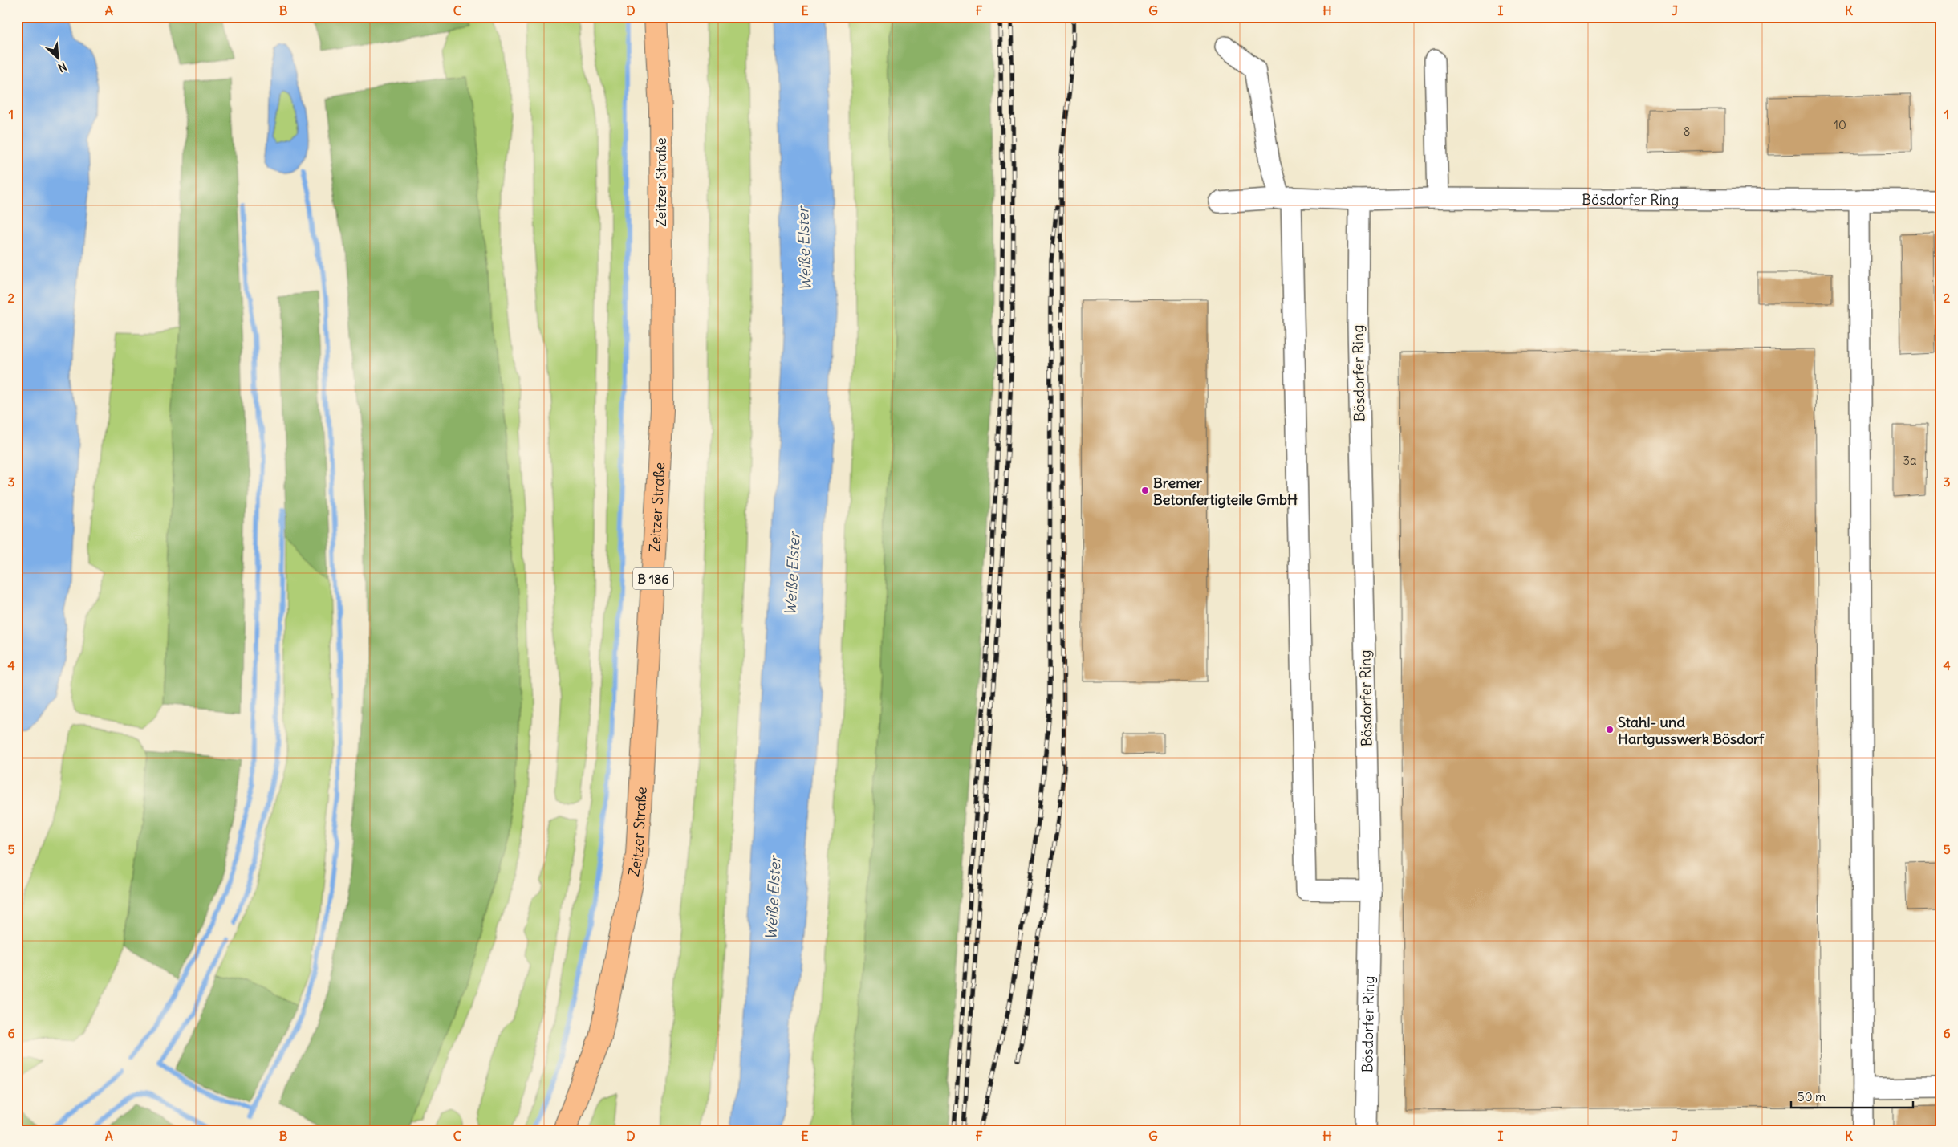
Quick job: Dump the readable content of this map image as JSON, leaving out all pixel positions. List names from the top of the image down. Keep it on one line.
{"streets":{"main road":["Zeitzer Straße","B 186"],"street":["Bösdorfer Ring"]},"water":["Weiße Elster"],"places":["Bremer Betonfertigteile GmbH","Stahl- und Hartgusswerk Bösdorf"],"house_numbers":["10","8","3a"],"scale_bar":"50 m","north":"bottom right","grid":{"columns":["A","B","C","D","E","F","G","H","I","J","K"],"rows":["1","2","3","4","5","6"]}}
